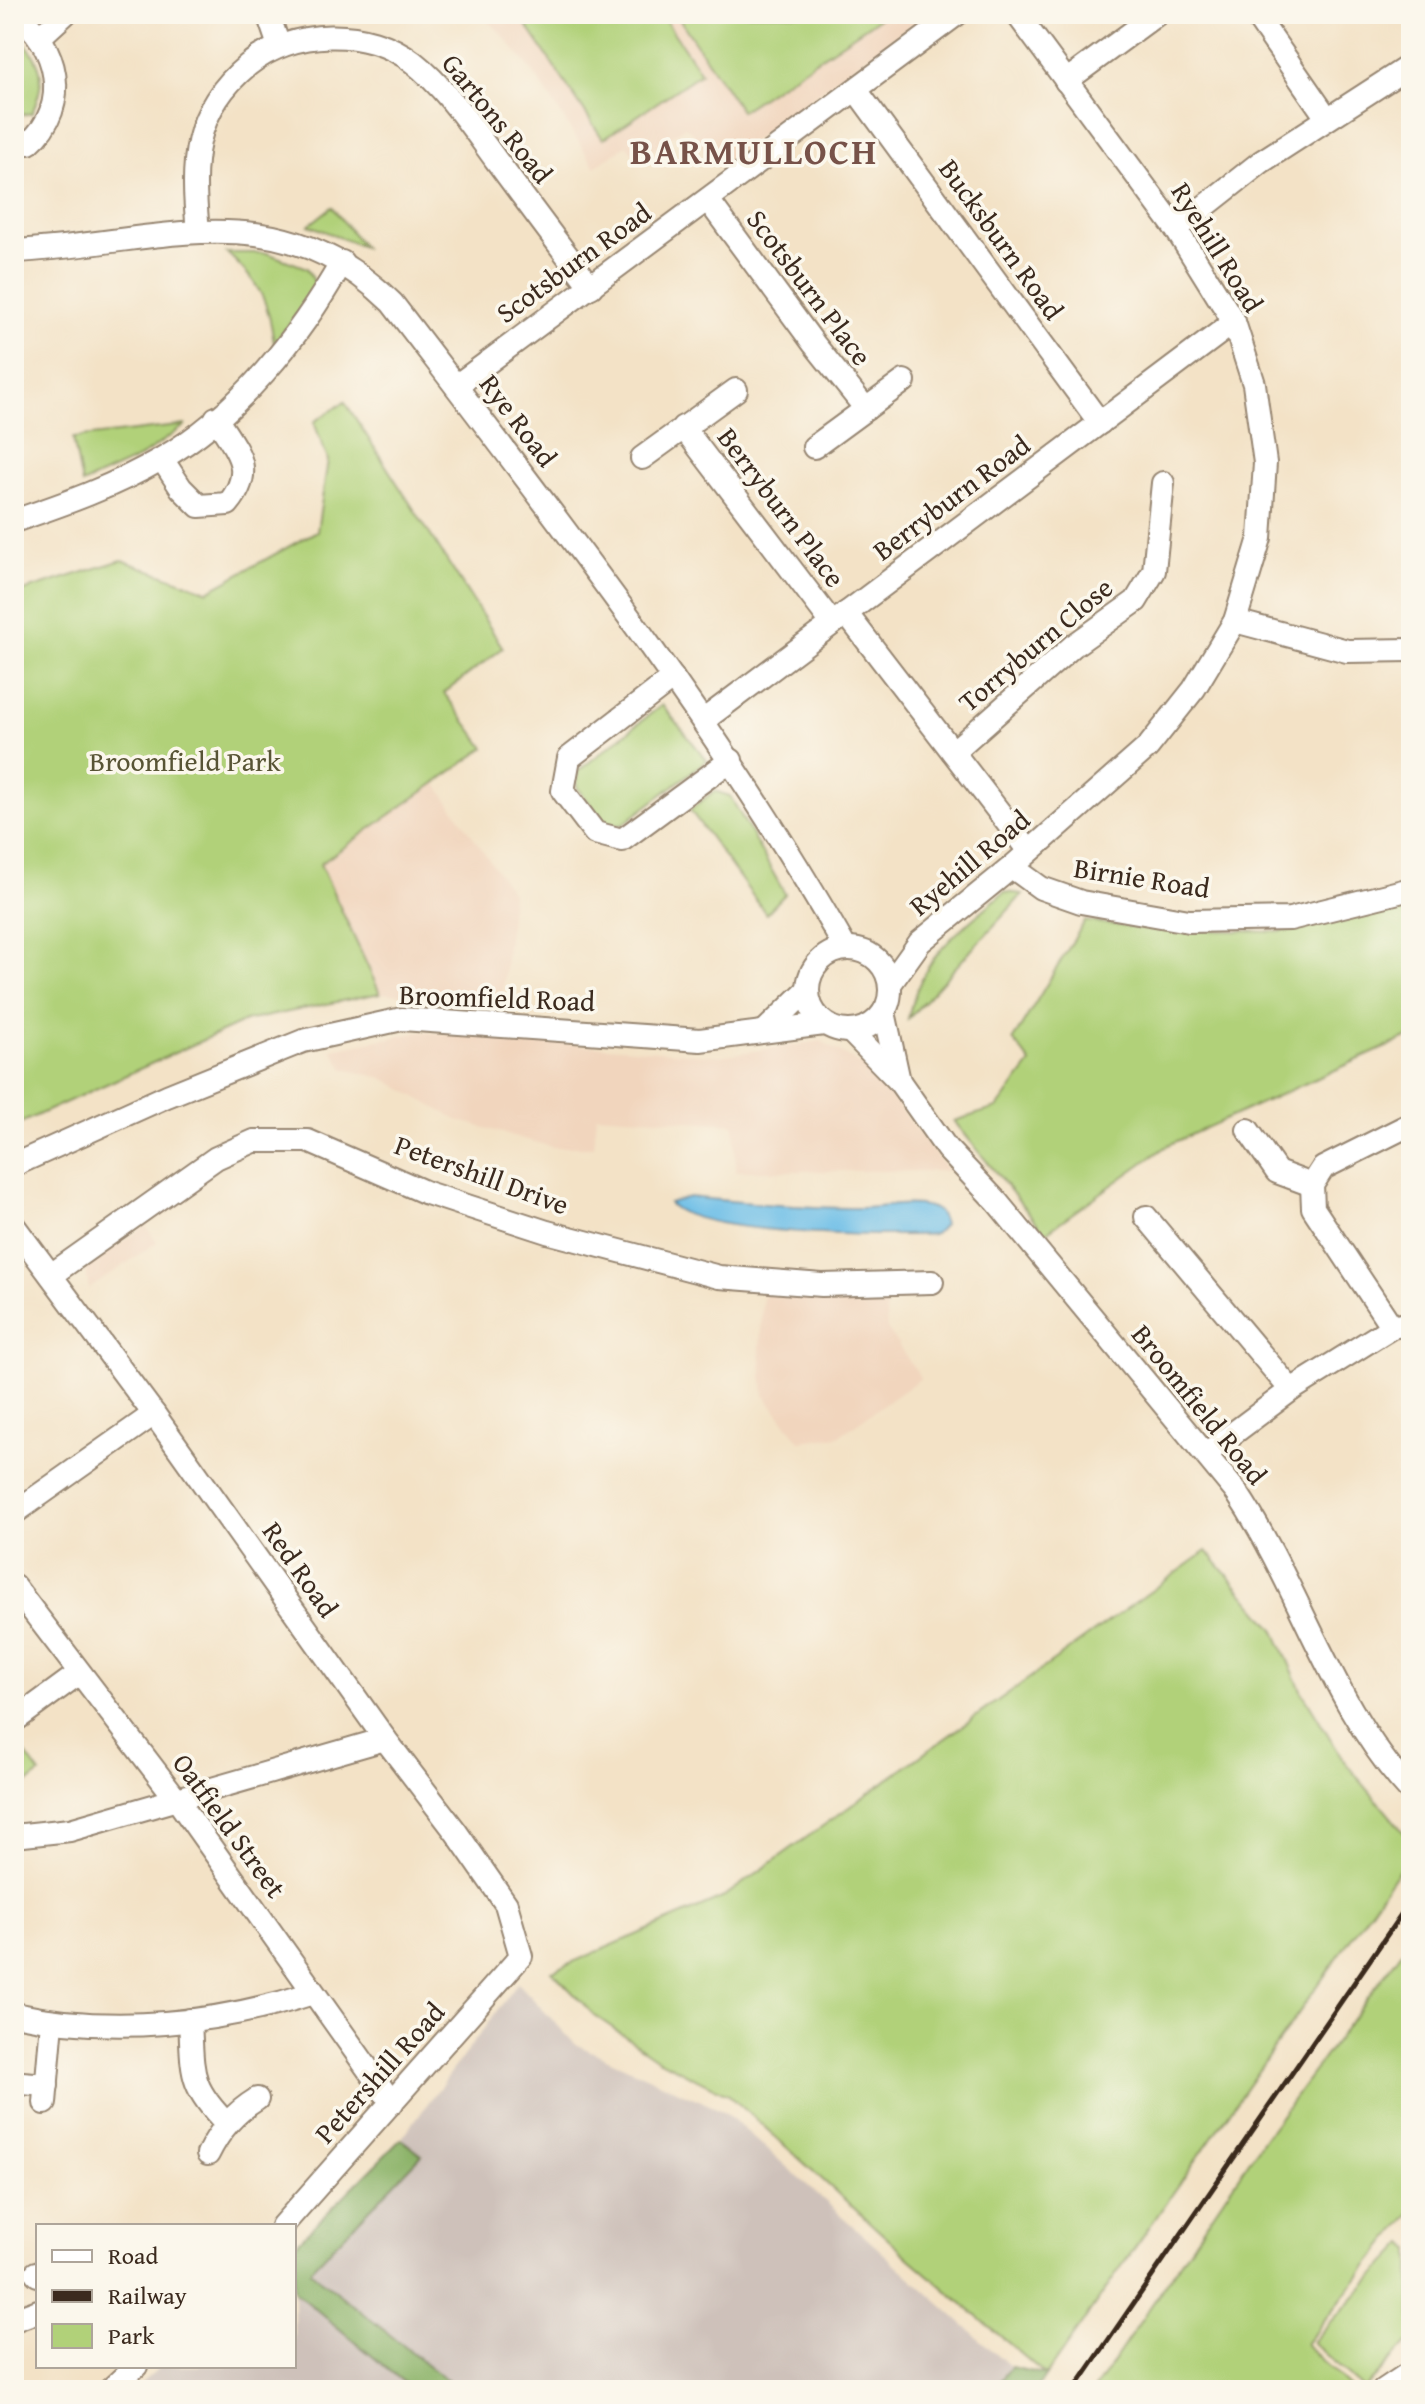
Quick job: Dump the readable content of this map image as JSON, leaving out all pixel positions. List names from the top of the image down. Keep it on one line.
{"streets":{"street":["Gartons Road","Bucksburn Road","Ryehill Road","Scotsburn Road","Scotsburn Place","Rye Road","Berryburn Road","Berryburn Place","Torryburn Close","Birnie Road","Broomfield Road","Petershill Drive","Red Road","Oatfield Street","Petershill Road"]},"crossings":[["Gartons Road","Scotsburn Road"],["Gartons Road","Rye Road"],["Bucksburn Road","Scotsburn Road"],["Bucksburn Road","Berryburn Road"],["Ryehill Road","Rye Road"],["Ryehill Road","Berryburn Road"],["Ryehill Road","Berryburn Place"],["Ryehill Road","Birnie Road"],["Ryehill Road","Broomfield Road"],["Scotsburn Road","Scotsburn Place"],["Scotsburn Road","Rye Road"],["Rye Road","Berryburn Road"],["Rye Road","Broomfield Road"],["Berryburn Road","Berryburn Place"],["Berryburn Place","Torryburn Close"],["Petershill Drive","Red Road"],["Red Road","Petershill Road"],["Oatfield Street","Petershill Road"]],"districts":["BARMULLOCH"],"parks":["Broomfield Park"],"legend":["Road","Railway","Park"]}
